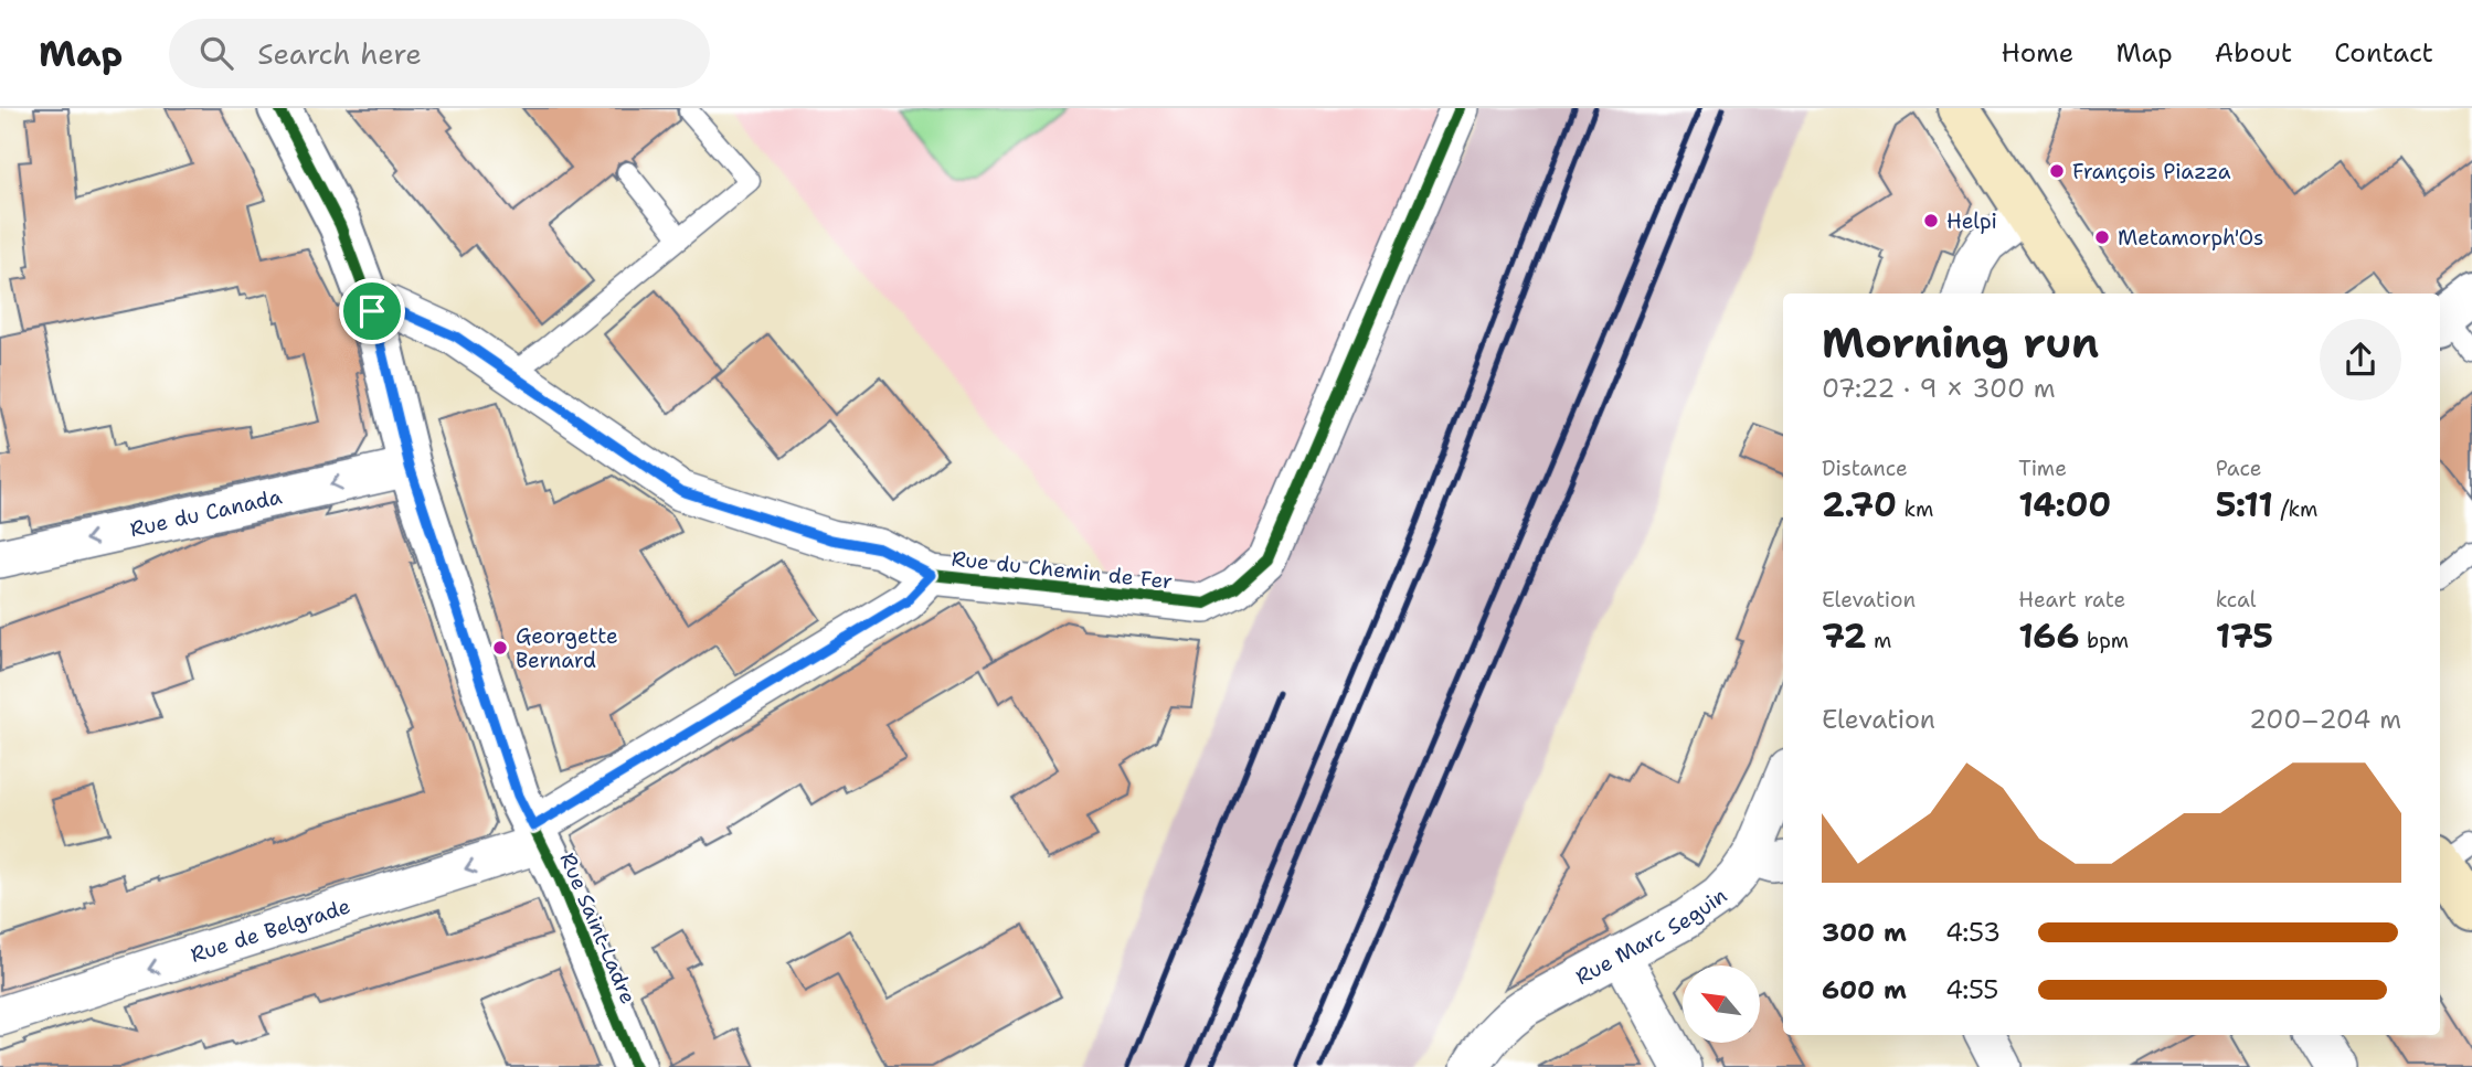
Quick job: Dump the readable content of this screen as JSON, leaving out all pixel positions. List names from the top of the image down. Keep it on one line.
{"streets":{"street":["Rue du Canada","Rue du Chemin de Fer","Rue Saint-Ladre","Rue de Belgrade","Rue Marc Seguin"]},"crossings":[["Rue du Canada","Rue Saint-Ladre"],["Rue du Chemin de Fer","Rue Saint-Ladre"],["Rue du Chemin de Fer","Rue de Belgrade"],["Rue Saint-Ladre","Rue de Belgrade"]],"one_way":["Rue du Canada","Rue de Belgrade"],"places":["François Piazza","Helpi","Metamorph'Os","Georgette Bernard"],"north":"top left","page":{"header":"Map","search":"Search here","nav":["Home","Map","About","Contact"],"heading":["Morning run","07:22 · 9 × 300 m"],"stats":[["Distance","2.70 km"],["Time","14:00"],["Pace","5:11 /km"],["Elevation","72 m"],["Heart rate","166 bpm"],["kcal","175"]],"chart":["Elevation","200–204 m"],"list":[{"name":"300 m","note":"4:53"},{"name":"600 m","note":"4:55"}]}}
